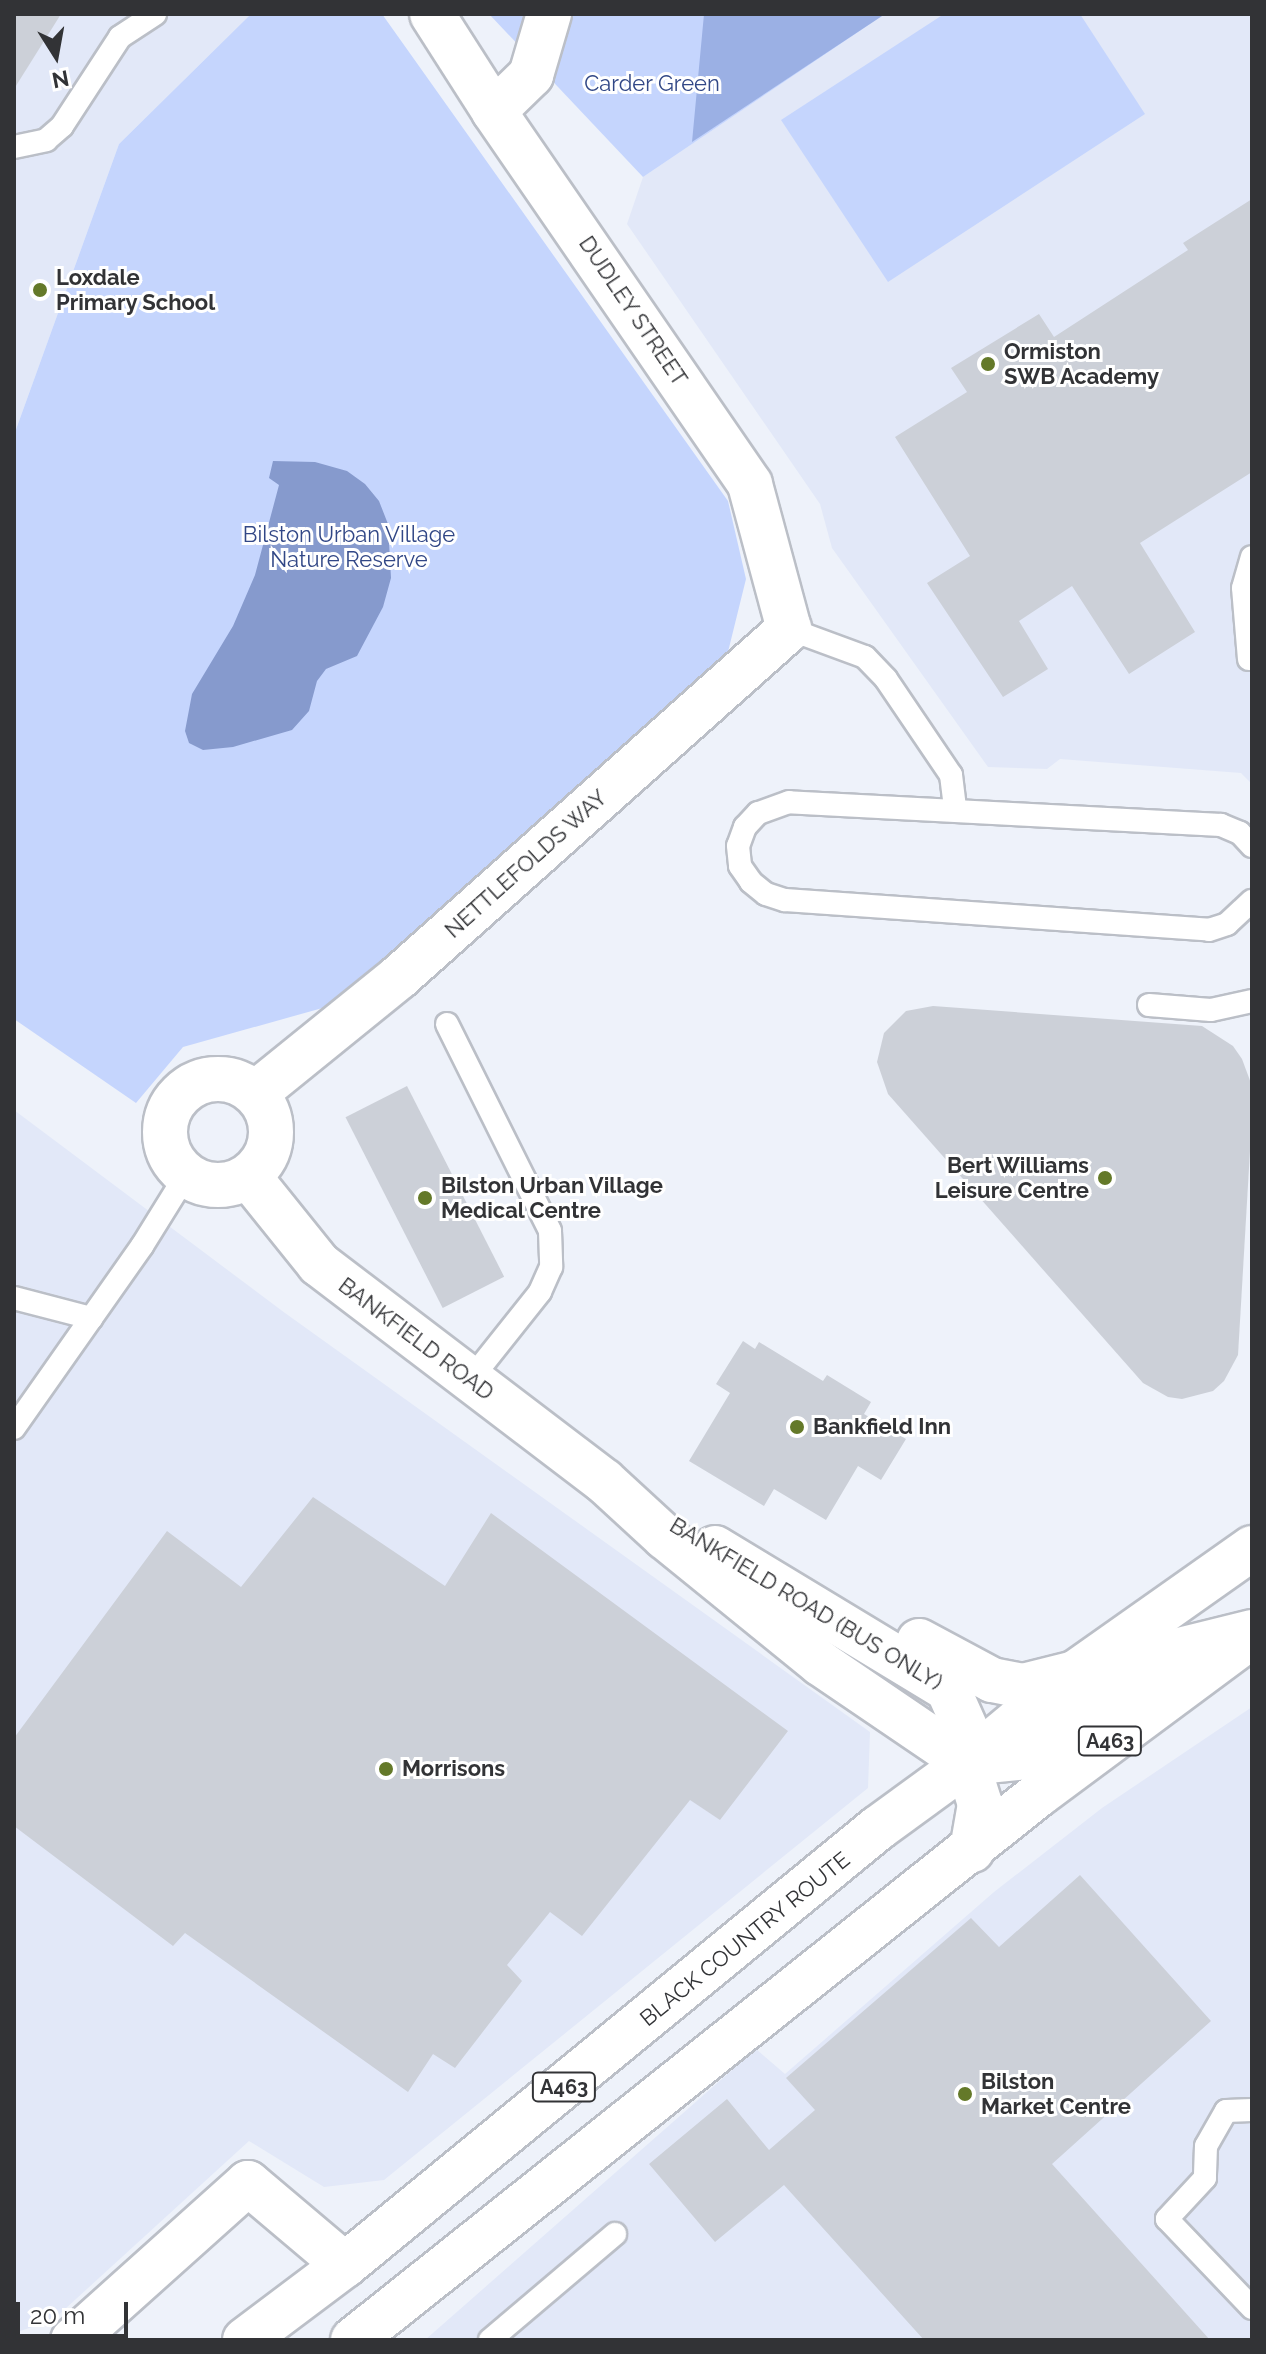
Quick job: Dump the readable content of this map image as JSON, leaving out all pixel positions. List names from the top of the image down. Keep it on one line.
{"streets":{"main road":["DUDLEY STREET","NETTLEFOLDS WAY","BANKFIELD ROAD","BANKFIELD ROAD (BUS ONLY)","A463","BLACK COUNTRY ROUTE"]},"crossings":[["DUDLEY STREET","NETTLEFOLDS WAY"],["NETTLEFOLDS WAY","BANKFIELD ROAD"],["BANKFIELD ROAD","BANKFIELD ROAD (BUS ONLY)"],["BANKFIELD ROAD","BLACK COUNTRY ROUTE"],["BANKFIELD ROAD (BUS ONLY)","A463"],["BANKFIELD ROAD (BUS ONLY)","BLACK COUNTRY ROUTE"]],"parks":["Carder Green","Bilston Urban Village Nature Reserve"],"places":["Loxdale Primary School","Ormiston SWB Academy","Bert Williams Leisure Centre","Bilston Urban Village Medical Centre","Bankfield Inn","Morrisons","Bilston Market Centre"],"scale_bar":"20 m","north":"bottom"}
